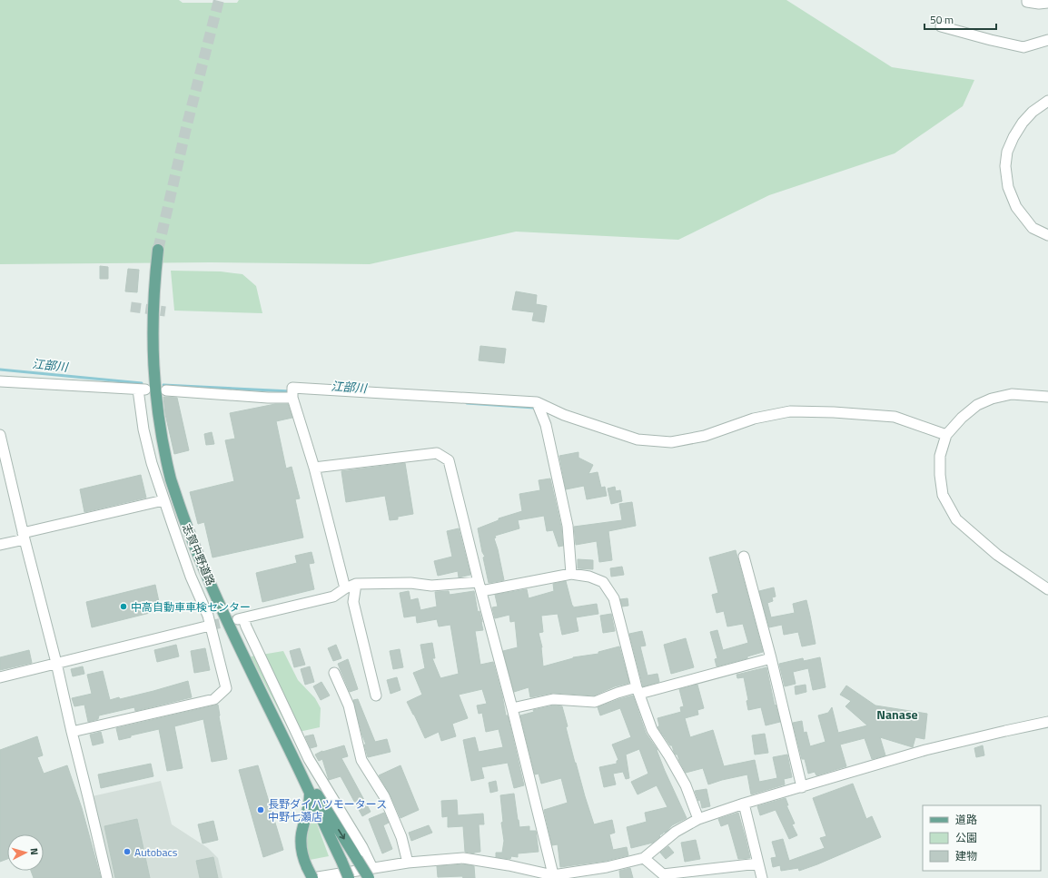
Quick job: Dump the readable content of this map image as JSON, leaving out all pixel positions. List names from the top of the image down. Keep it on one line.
{"streets":{"main road":["志賀中野道路"]},"districts":["Nanase"],"water":["江部川"],"places":["中高自動車車検センター","長野ダイハツモータース 中野七瀬店","Autobacs"],"legend":["道路","公園","建物"],"scale_bar":"50 m","north":"right"}
